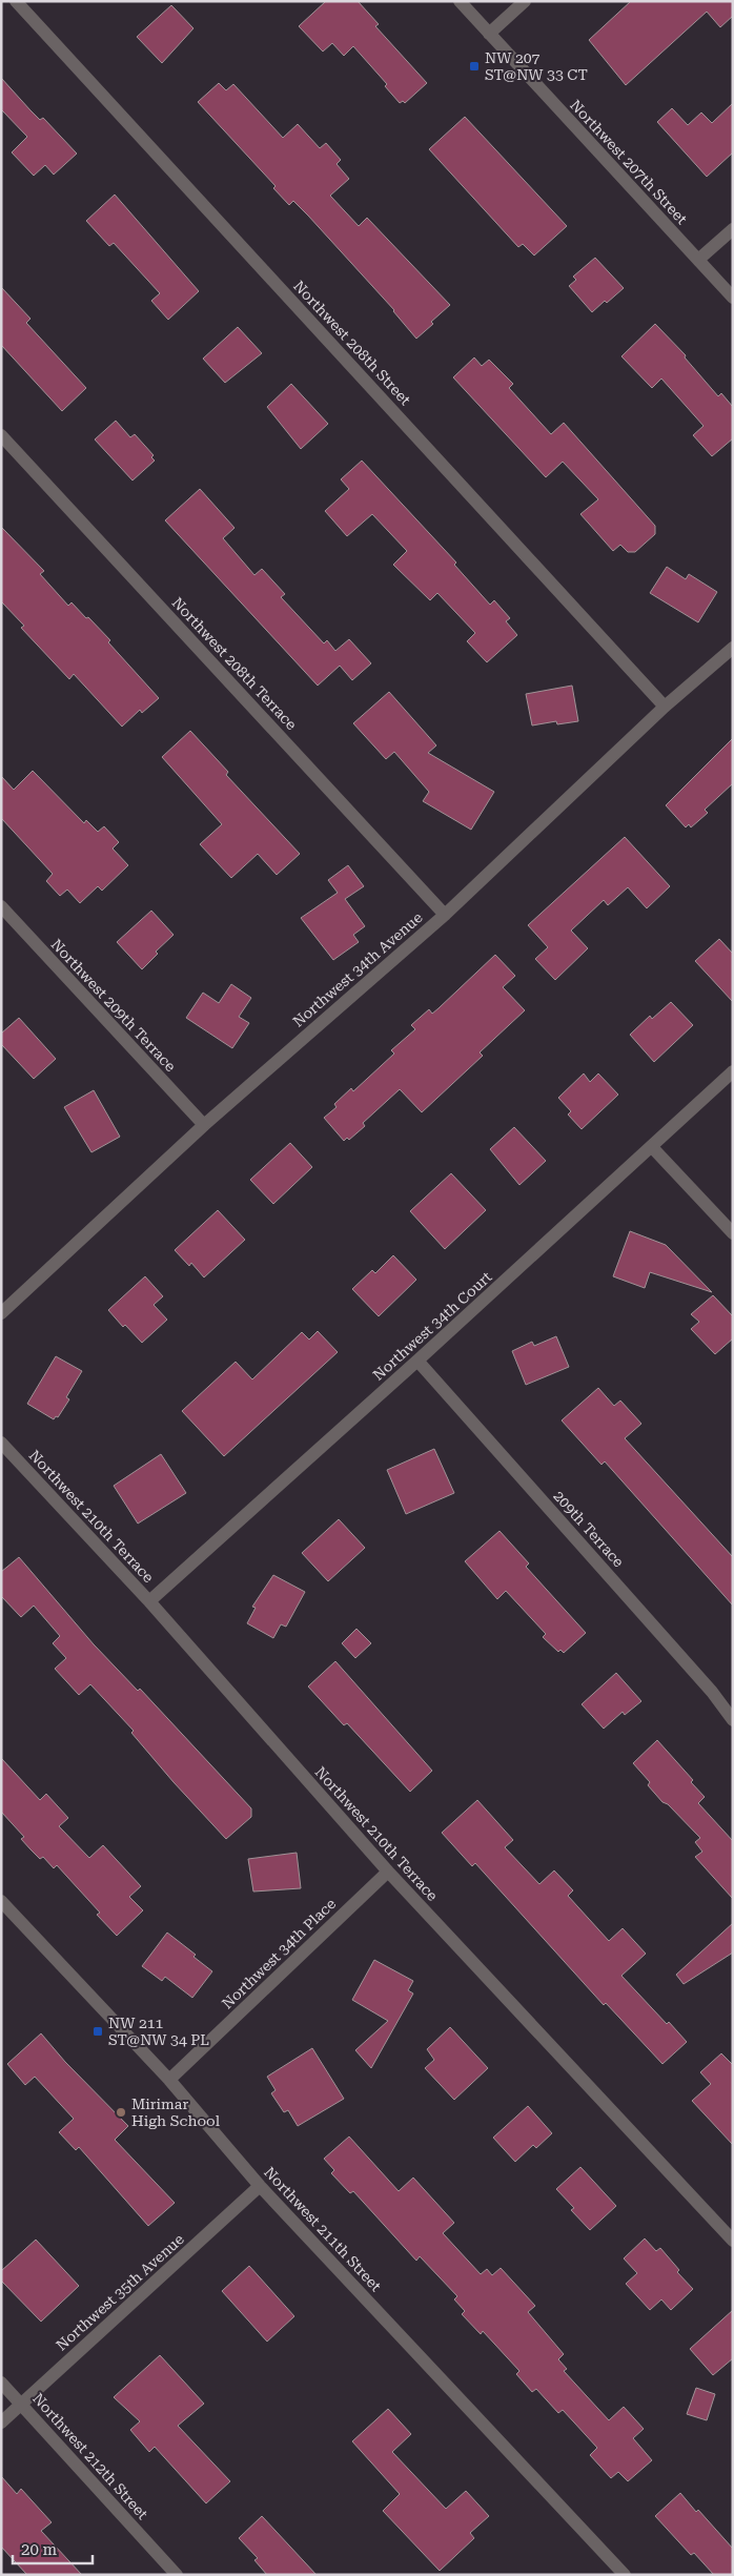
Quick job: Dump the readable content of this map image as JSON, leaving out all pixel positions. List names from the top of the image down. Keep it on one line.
{"streets":{"street":["Northwest 207th Street","Northwest 208th Street","Northwest 208th Terrace","Northwest 34th Avenue","Northwest 209th Terrace","Northwest 34th Court","Northwest 210th Terrace","209th Terrace","Northwest 34th Place","Northwest 211th Street","Northwest 35th Avenue","Northwest 212th Street"]},"crossings":[["Northwest 208th Street","Northwest 34th Avenue"],["Northwest 208th Terrace","Northwest 34th Avenue"],["Northwest 34th Avenue","Northwest 209th Terrace"],["Northwest 34th Court","Northwest 210th Terrace"],["Northwest 34th Court","209th Terrace"],["Northwest 210th Terrace","Northwest 34th Place"],["Northwest 34th Place","Northwest 211th Street"],["Northwest 211th Street","Northwest 35th Avenue"],["Northwest 35th Avenue","Northwest 212th Street"]],"places":{"transit":["NW 207 ST@NW 33 CT","NW 211 ST@NW 34 PL"],"other":["Mirimar High School"]},"scale_bar":"20 m"}
